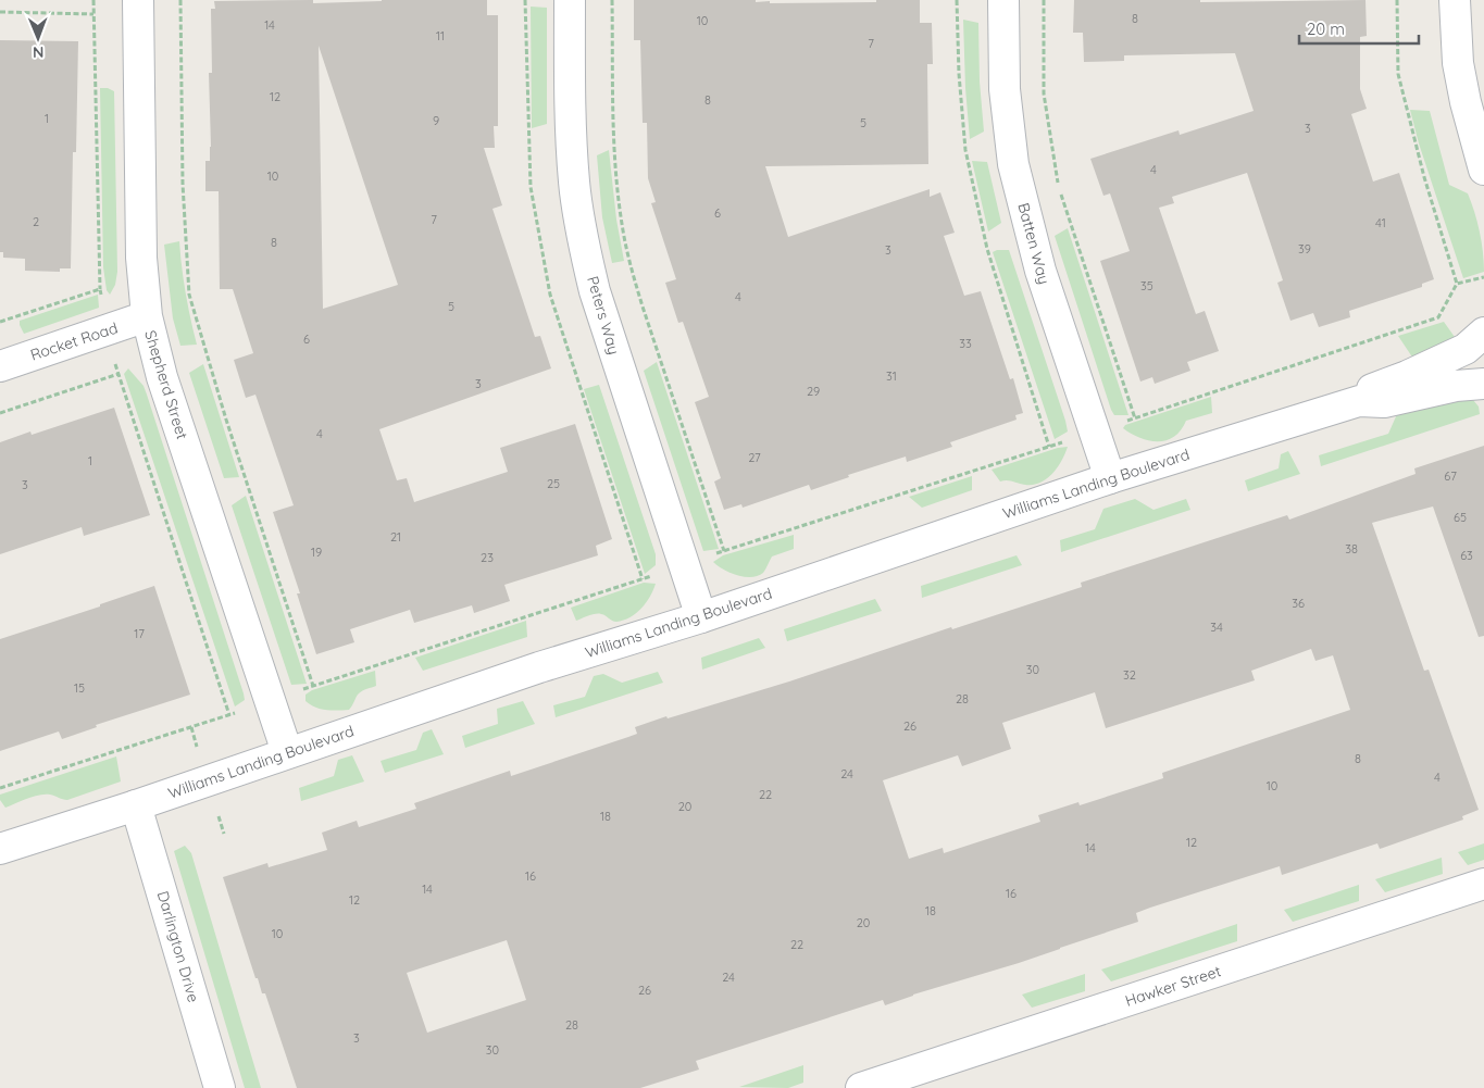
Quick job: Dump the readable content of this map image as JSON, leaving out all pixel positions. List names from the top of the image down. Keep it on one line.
{"streets":{"street":["Batten Way","Peters Way","Rocket Road","Shepherd Street","Williams Landing Boulevard","Darlington Drive","Hawker Street"]},"crossings":[["Batten Way","Williams Landing Boulevard"],["Peters Way","Williams Landing Boulevard"],["Rocket Road","Shepherd Street"],["Shepherd Street","Williams Landing Boulevard"],["Williams Landing Boulevard","Darlington Drive"]],"house_numbers":["8","10","14","11","7","12","8","1","9","5","3","4","10","6","7","2","41","8","39","3","35","4","5","6","33","31","3","29","4","27","1","67","25","3","65","21","38","19","63","23","36","34","17","30","32","15","28","26","8","24","4","10","22","20","18","12","14","16","14","16","12","18","20","10","22","24","26","28","3","30"],"scale_bar":"20 m","north":"bottom"}
